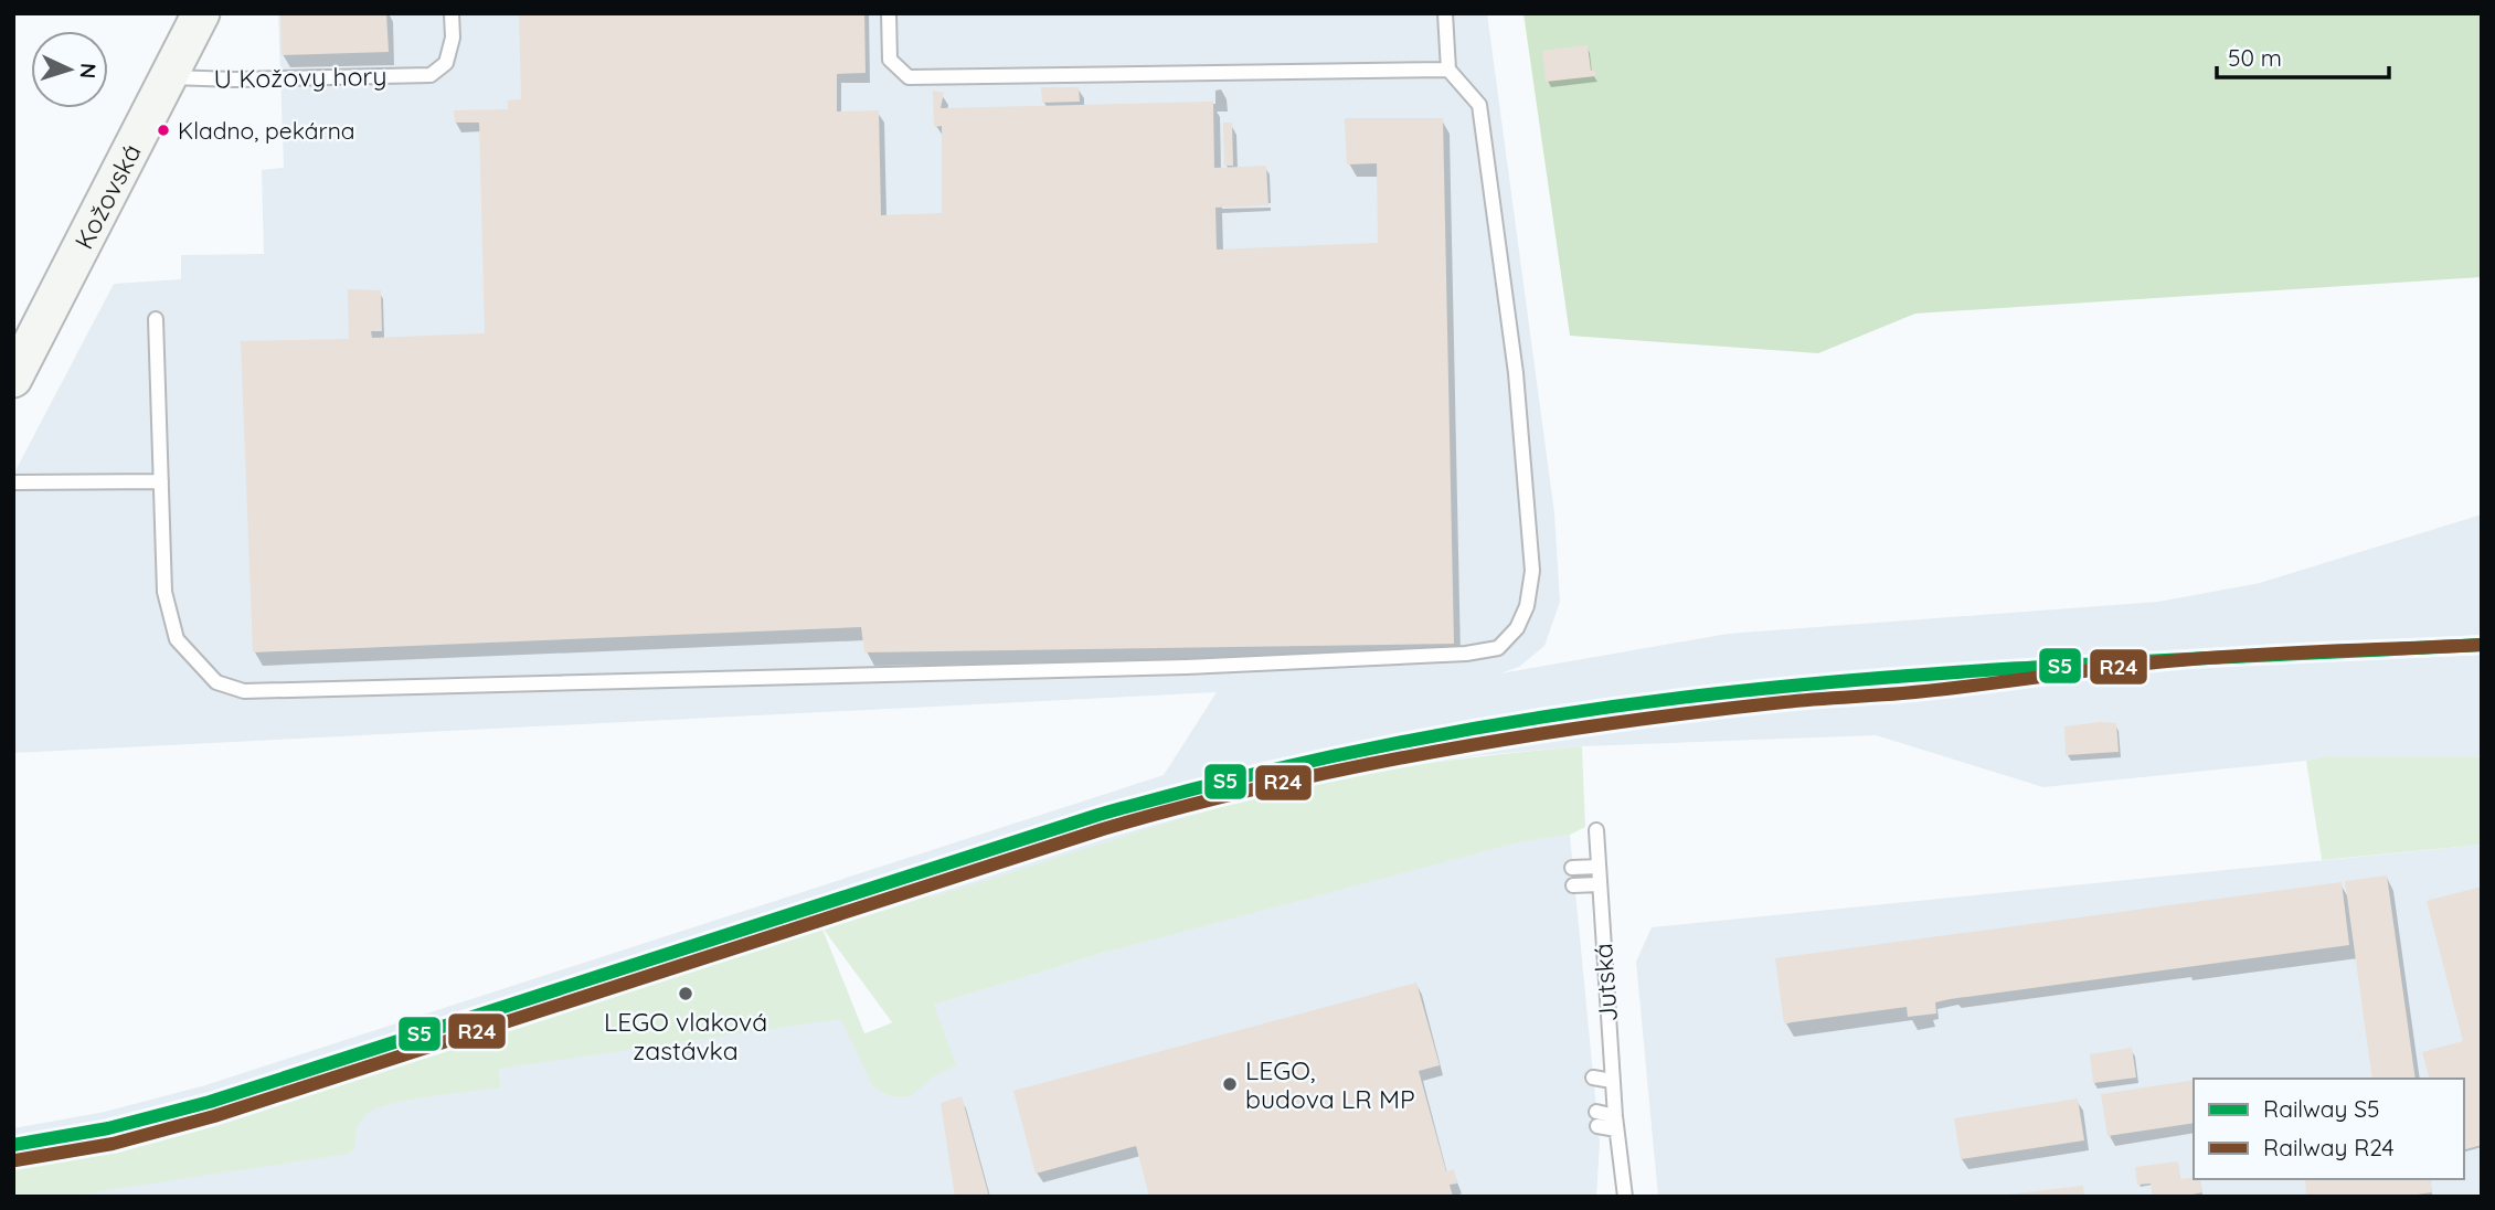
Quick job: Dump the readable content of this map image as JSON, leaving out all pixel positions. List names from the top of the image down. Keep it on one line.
{"streets":{"street":["Kožovská"],"lane":["U Kožovy hory","Jutská"]},"crossings":[["U Kožovy hory","Kožovská"]],"places":["Kladno, pekárna","LEGO vlaková zastávka","LEGO, budova LR MP"],"lines":["rail line S5","rail line R24"],"legend":["Railway S5","Railway R24"],"scale_bar":"50 m","north":"right"}
